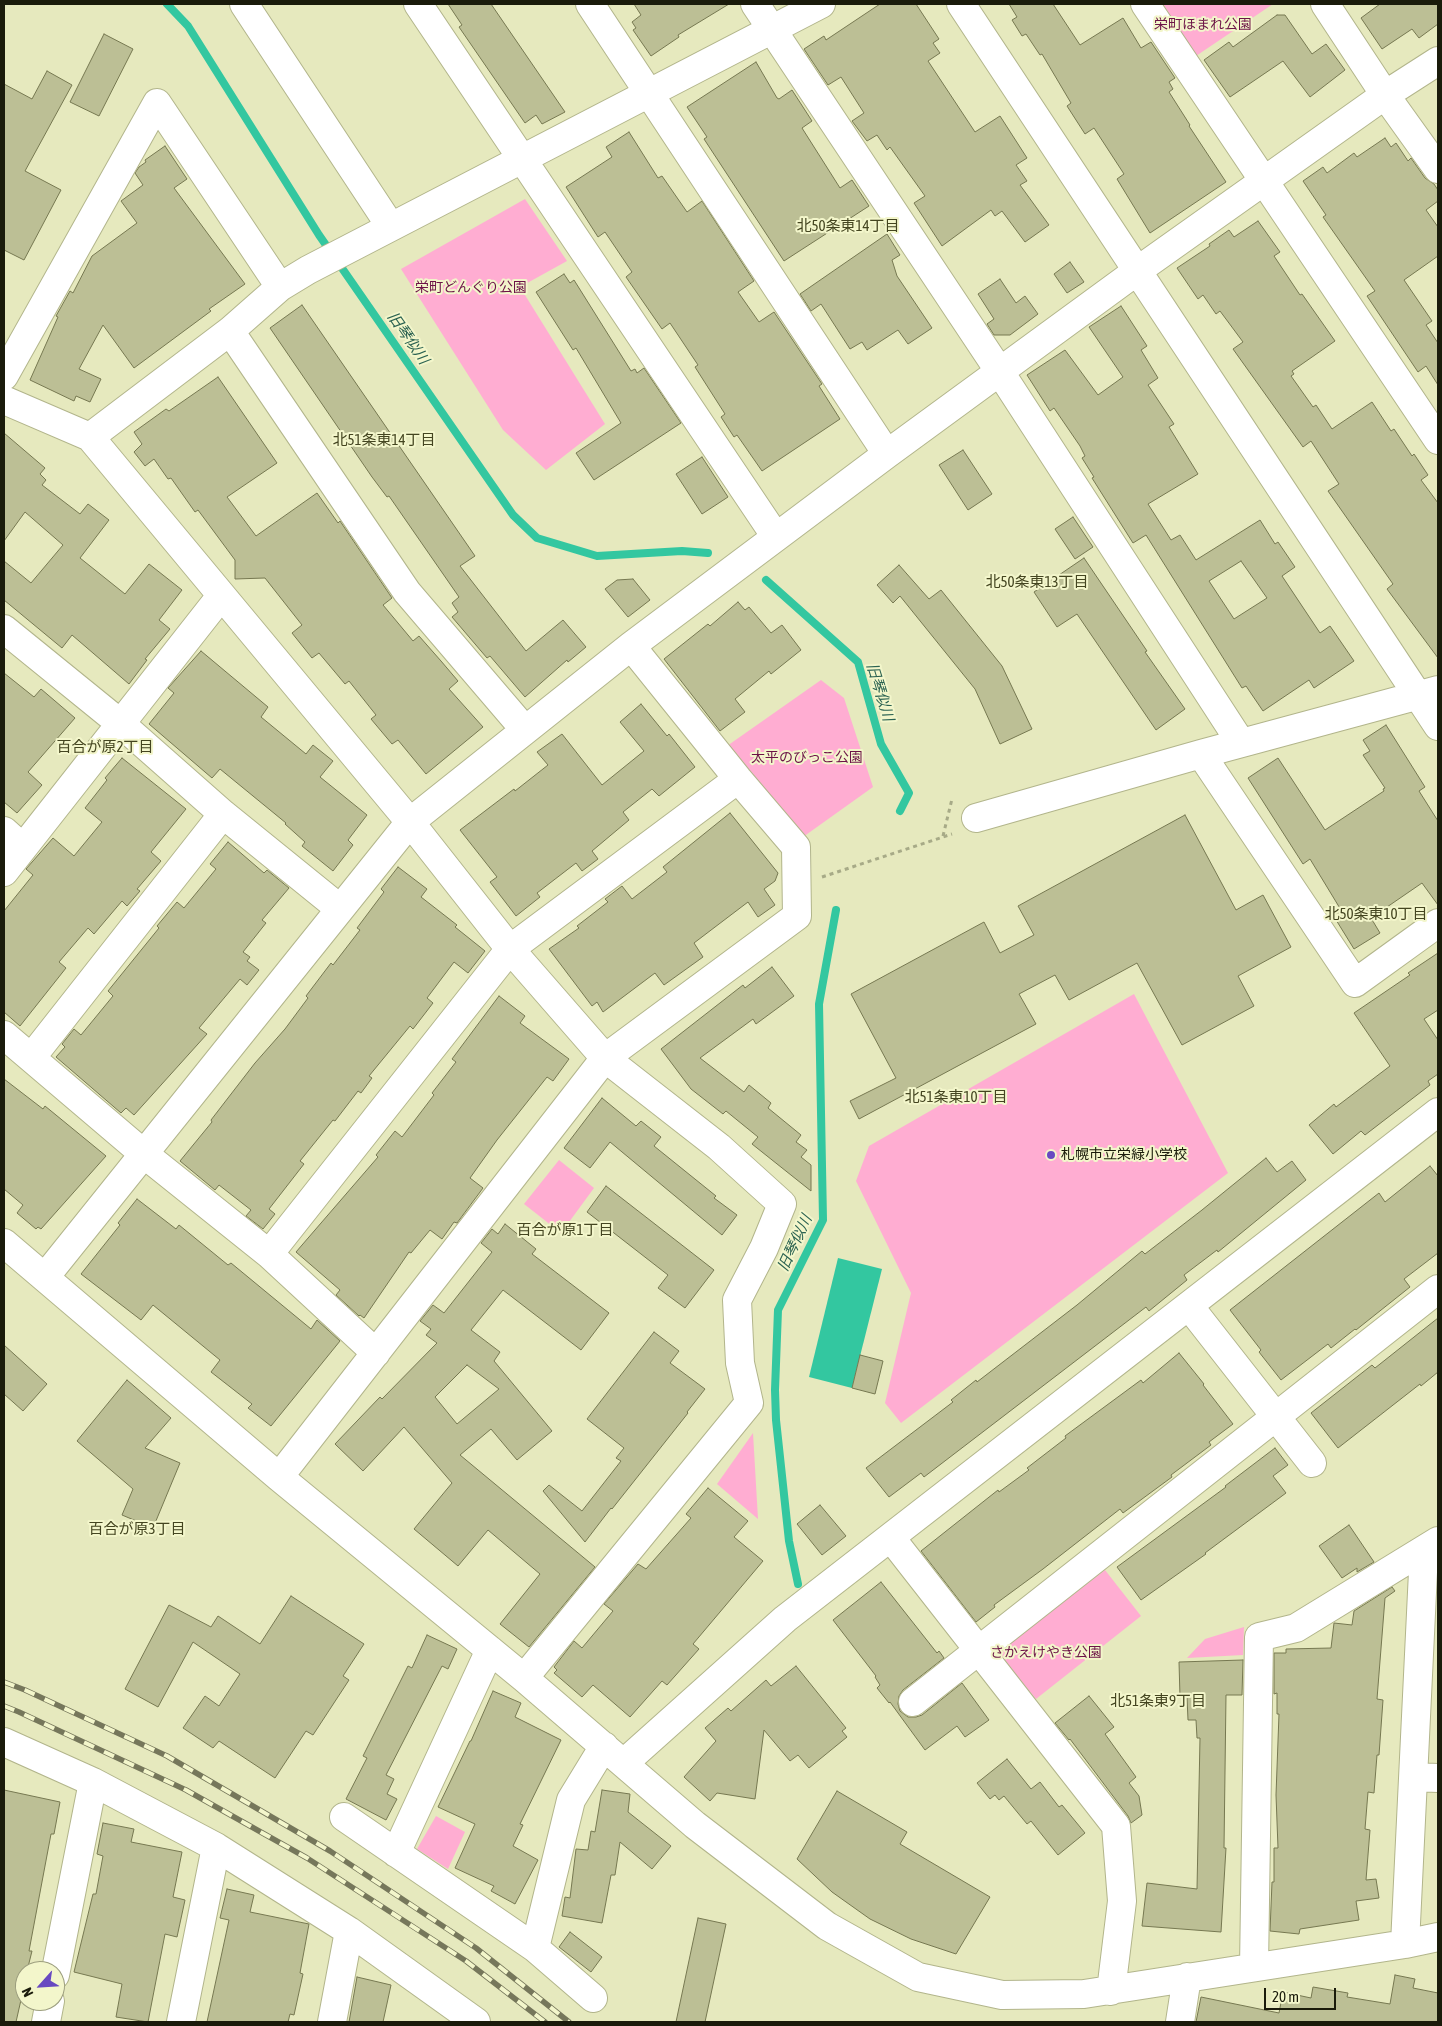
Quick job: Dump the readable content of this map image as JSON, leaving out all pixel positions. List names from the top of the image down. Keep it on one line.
{"districts":["北50条東14丁目","北51条東14丁目","北50条東13丁目","百合が原2丁目","北50条東10丁目","北51条東10丁目","百合が原1丁目","百合が原3丁目","北51条東9丁目"],"water":["旧琴似川"],"parks":["栄町ほまれ公園","栄町どんぐり公園","太平のびっこ公園","さかえけやき公園"],"places":["札幌市立栄緑小学校"],"scale_bar":"20 m","north":"bottom left"}
